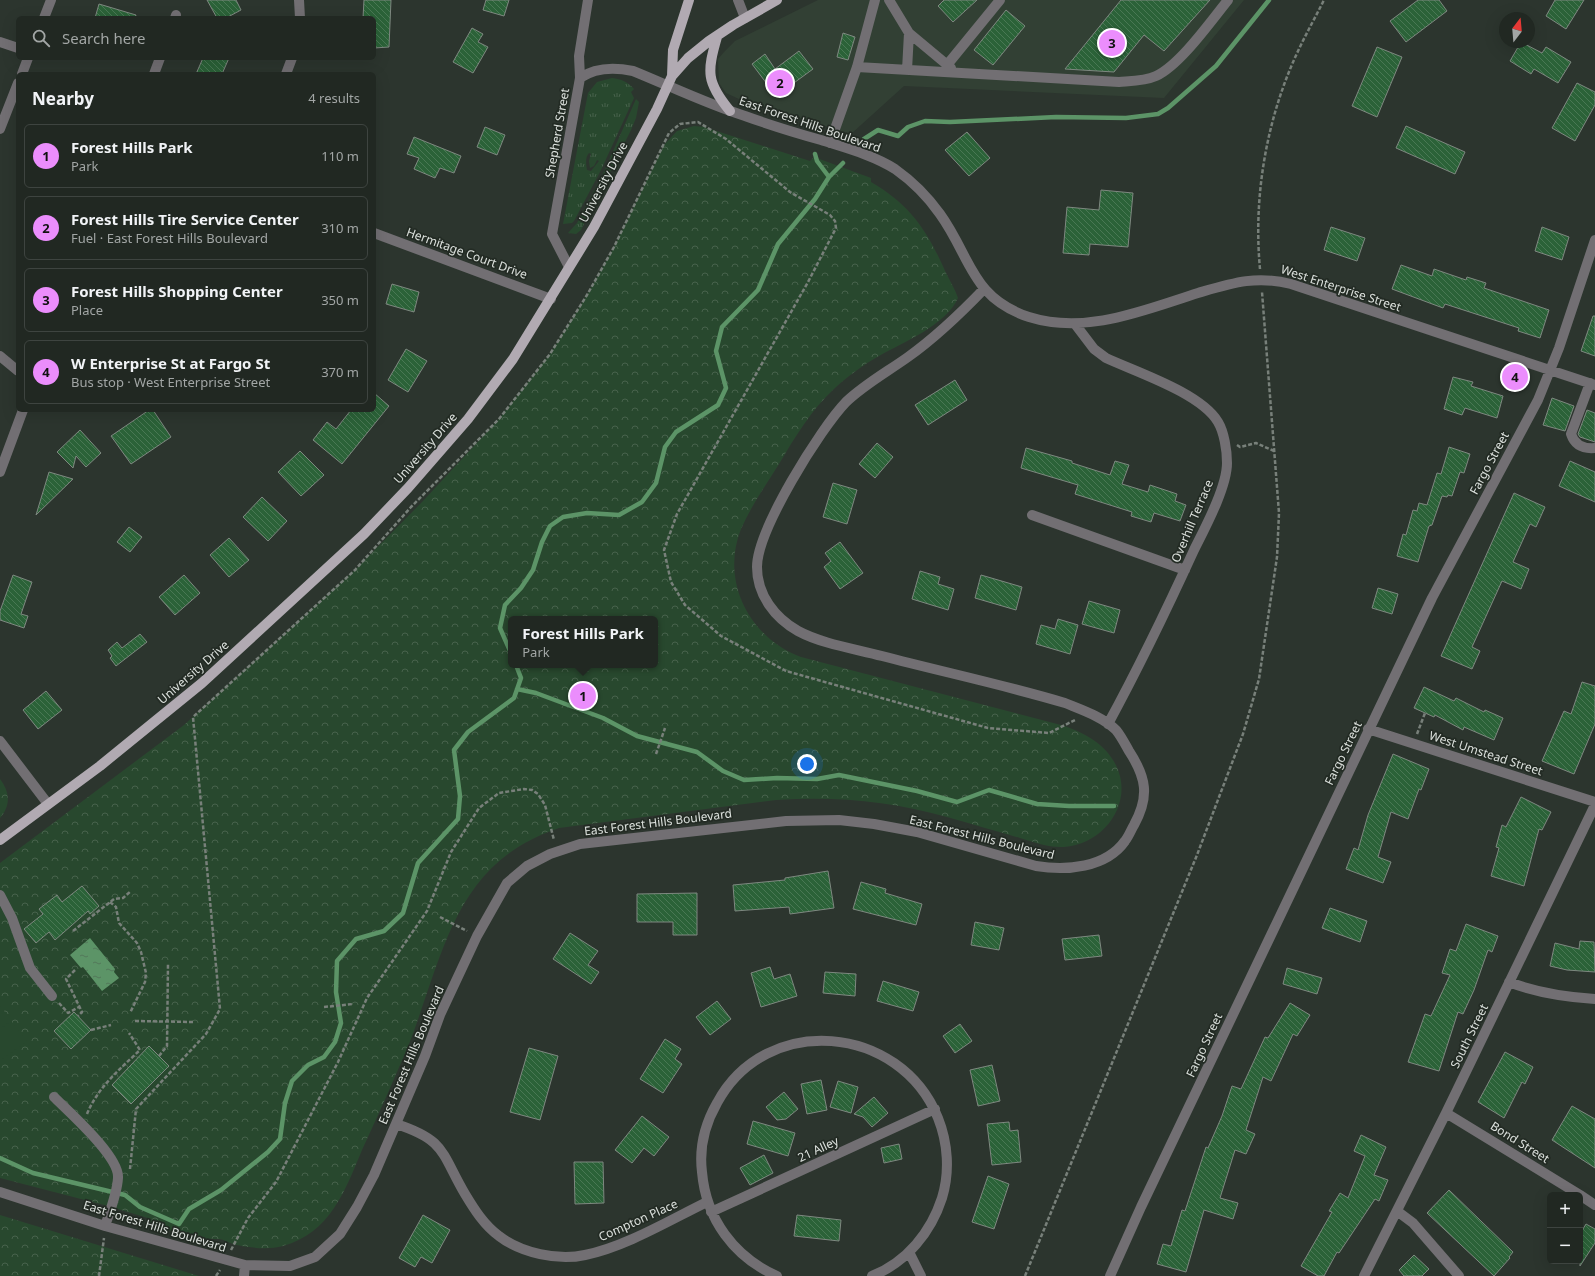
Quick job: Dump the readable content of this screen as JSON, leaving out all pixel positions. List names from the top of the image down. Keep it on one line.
{"streets":{"main road":["University Drive"],"street":["East Forest Hills Boulevard","Shepherd Street","Hermitage Court Drive","West Enterprise Street","Fargo Street","Overhill Terrace","West Umstead Street","South Street","Bond Street","21 Alley","Compton Place"]},"crossings":[["East Forest Hills Boulevard","Shepherd Street"],["East Forest Hills Boulevard","University Drive"],["East Forest Hills Boulevard","Overhill Terrace"],["East Forest Hills Boulevard","Compton Place"],["Shepherd Street","University Drive"],["University Drive","Hermitage Court Drive"],["West Enterprise Street","Fargo Street"],["West Enterprise Street","Overhill Terrace"],["Fargo Street","West Umstead Street"],["South Street","Bond Street"]],"north":"top","page":{"search":"Search here","pins":["3","2","4","1"],"heading":["Nearby","4 results"],"list":[{"mark":"1","name":"Forest Hills Park","note":"Park","value":"110 m"},{"mark":"2","name":"Forest Hills Tire Service Center","note":"Fuel · East Forest Hills Boulevard","value":"310 m"},{"mark":"3","name":"Forest Hills Shopping Center","note":"Place","value":"350 m"},{"mark":"4","name":"W Enterprise St at Fargo St","note":"Bus stop · West Enterprise Street","value":"370 m"}],"popup":["Forest Hills Park","Park"],"map_buttons":["+","−"]}}
